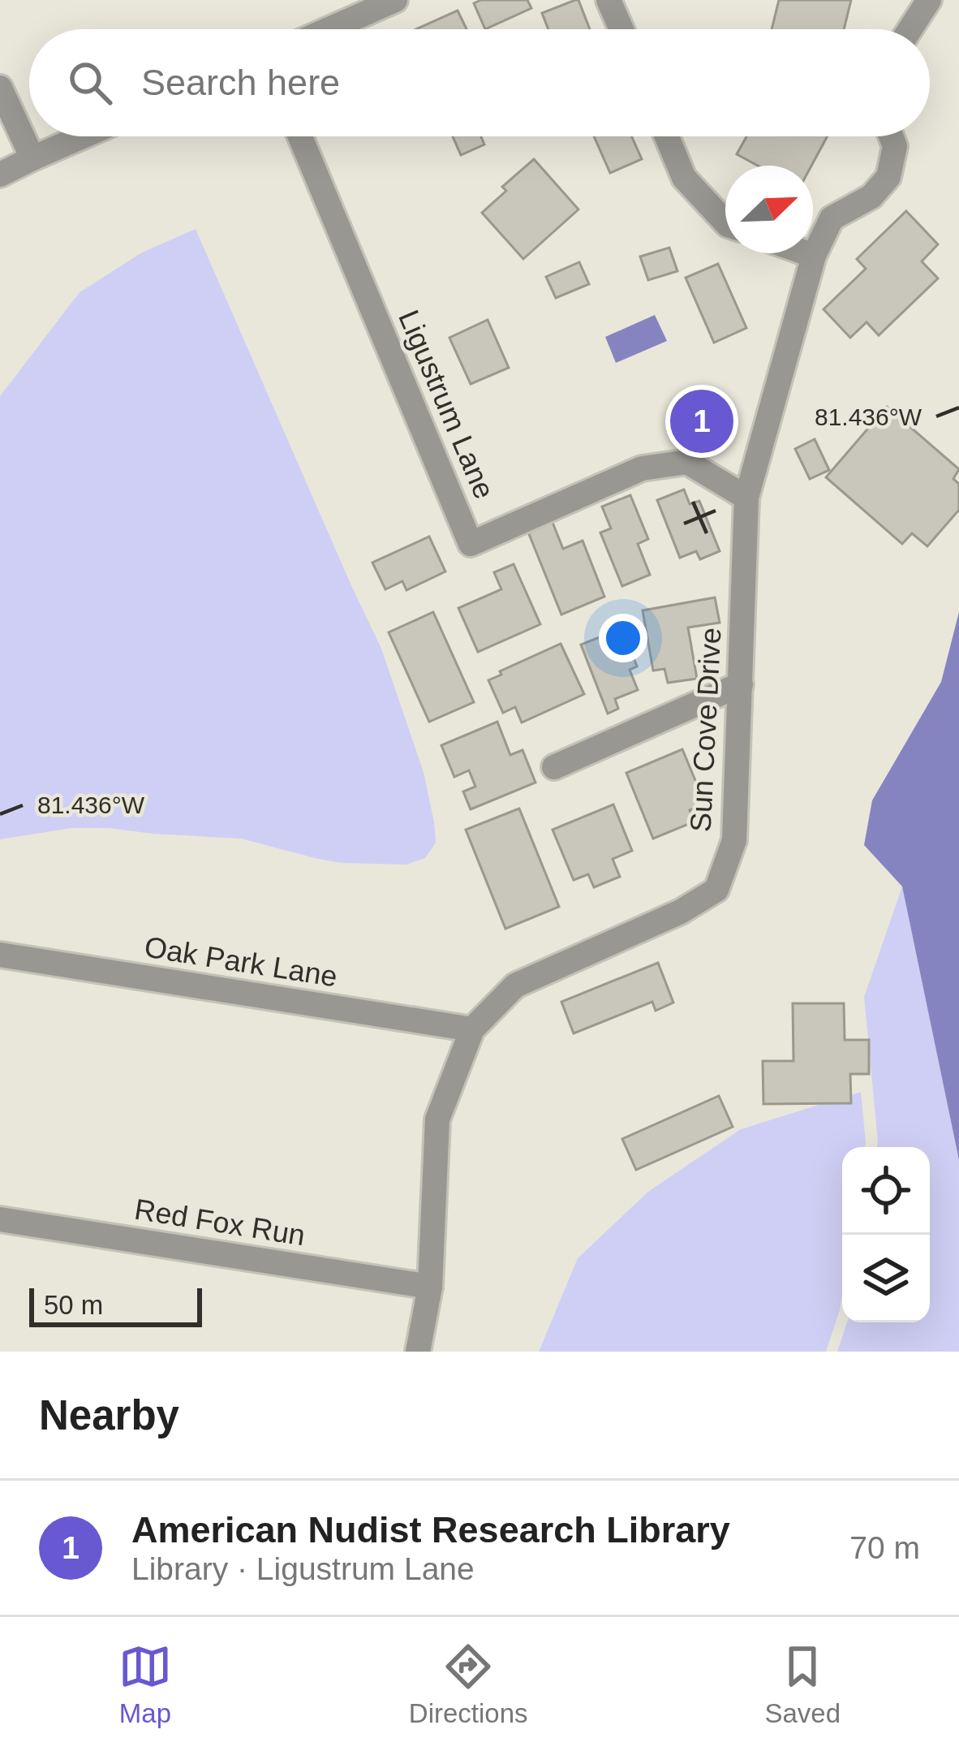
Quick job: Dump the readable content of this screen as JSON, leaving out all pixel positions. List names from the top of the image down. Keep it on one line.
{"streets":{"street":["Ligustrum Lane","Sun Cove Drive","Oak Park Lane","Red Fox Run"]},"crossings":[["Ligustrum Lane","Sun Cove Drive"],["Sun Cove Drive","Oak Park Lane"],["Sun Cove Drive","Red Fox Run"]],"scale_bar":"50 m","north":"top right","page":{"search":"Search here","pins":"1","scale":"50 m","heading":"Nearby","list":[{"mark":"1","name":"American Nudist Research Library","note":"Library · Ligustrum Lane","value":"70 m"}],"nav":["Map","Directions","Saved"]},"coordinates":["81.436°W"]}
